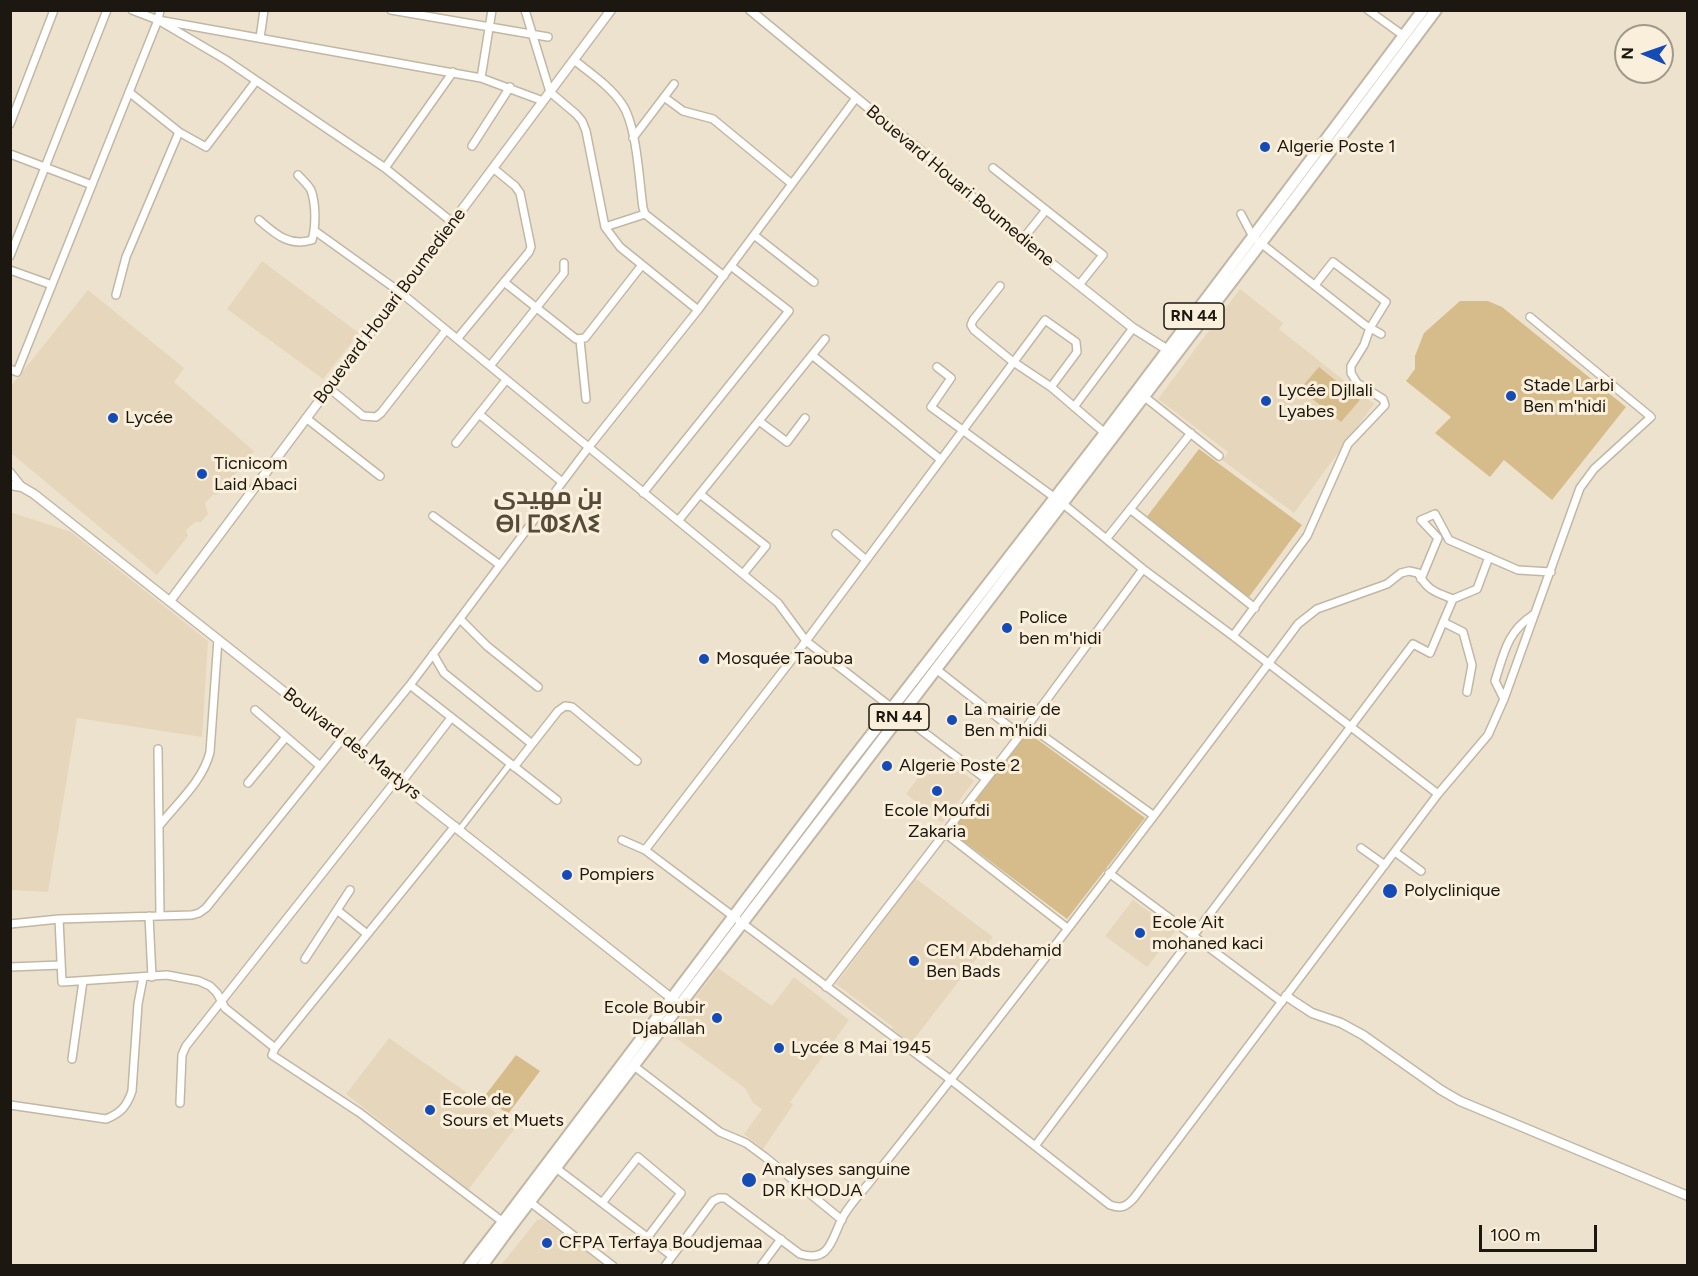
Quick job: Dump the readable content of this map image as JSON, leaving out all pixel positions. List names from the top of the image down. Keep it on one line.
{"streets":{"main road":["RN 44"],"street":["Bouevard Houari Boumediene","Boulvard des Martyrs"]},"crossings":[["Bouevard Houari Boumediene","RN 44"],["Bouevard Houari Boumediene","Boulvard des Martyrs"],["RN 44","Boulvard des Martyrs"]],"districts":["بن مهيدي ⴱⵏ ⵎⵀⵉⴷⵉ"],"places":["Algerie Poste 1","Stade Larbi Ben m'hidi","Lycée Djllali Lyabes","Lycée","Ticnicom Laid Abaci","Police ben m'hidi","Mosquée Taouba","La mairie de Ben m'hidi","Algerie Poste 2","Ecole Moufdi Zakaria","Pompiers","Polyclinique","Ecole Ait mohaned kaci","CEM Abdehamid Ben Bads","Ecole Boubir Djaballah","Lycée 8 Mai 1945","Ecole de Sours et Muets","Analyses sanguine DR KHODJA","CFPA Terfaya Boudjemaa"],"scale_bar":"100 m","north":"left"}
